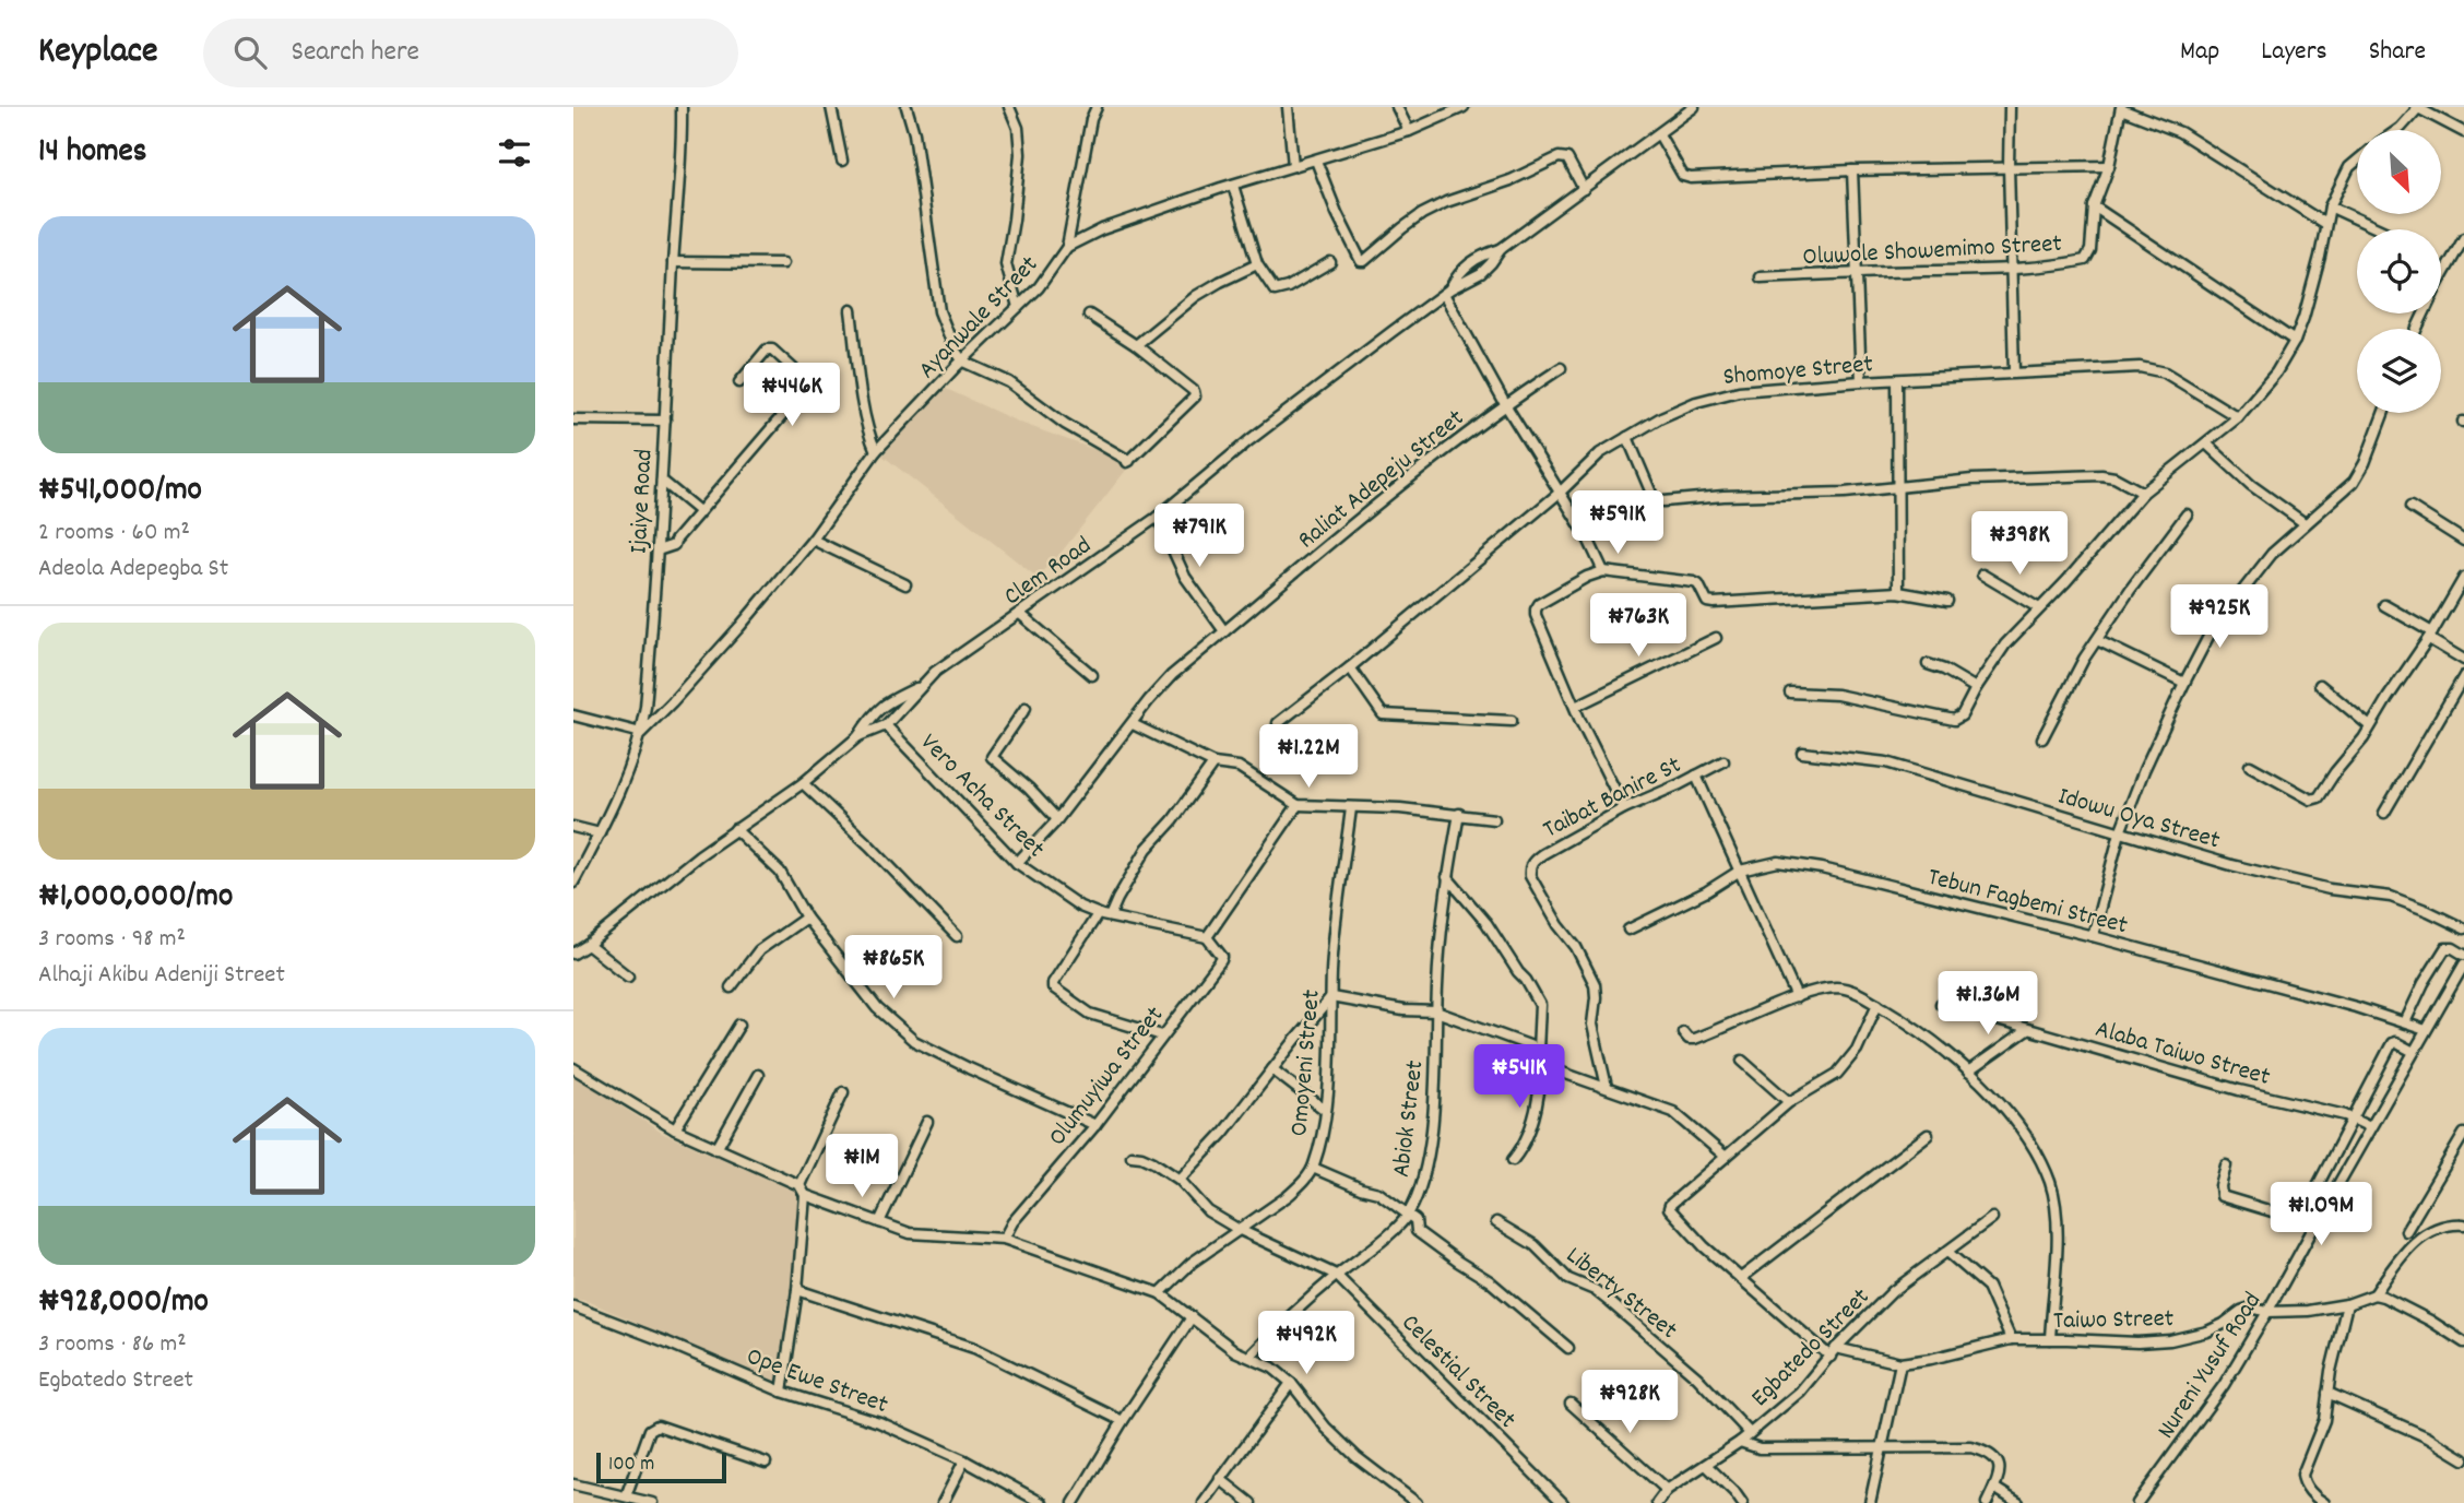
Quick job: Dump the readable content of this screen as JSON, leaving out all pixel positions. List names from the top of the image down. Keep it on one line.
{"streets":{"street":["Oluwole Showemimo Street","Ayanwale Street","Shomoye Street","Raliat Adepeju Street","Ijaiye Road","Clem Road","Vero Acha Street","Taibat Banire St","Idowu Oya Street","Tebun Fagbemi Street","Alaba Taiwo Street","Omoyeni Street","Olumuyiwa Street","Abiok Street","Liberty Street","Taiwo Street","Egbatedo Street","Nureni Yusuf Road","Celestial Street","Ope Ewe Street"]},"crossings":[["Ayanwale Street","Ijaiye Road"],["Raliat Adepeju Street","Vero Acha Street"],["Clem Road","Vero Acha Street"],["Vero Acha Street","Olumuyiwa Street"],["Tebun Fagbemi Street","Nureni Yusuf Road"],["Alaba Taiwo Street","Nureni Yusuf Road"],["Omoyeni Street","Celestial Street"],["Abiok Street","Celestial Street"],["Liberty Street","Egbatedo Street"],["Taiwo Street","Egbatedo Street"],["Taiwo Street","Nureni Yusuf Road"]],"scale_bar":"100 m","north":"bottom right","page":{"header":"Keyplace","search":"Search here","nav":["Map","Layers","Share"],"heading":"14 homes","list":[{"name":"₦541,000/mo","note":"2 rooms · 60 m² · Adeola Adepegba St"},{"name":"₦1,000,000/mo","note":"3 rooms · 98 m² · Alhaji Akibu Adeniji Street"},{"name":"₦928,000/mo","note":"3 rooms · 86 m² · Egbatedo Street"}],"price":["₦446K","₦591K","₦791K","₦398K","₦925K","₦763K","₦1.22M","₦865K","₦1.36M","₦541K","₦1M","₦1.09M","₦492K","₦928K"],"scale":"100 m"}}
